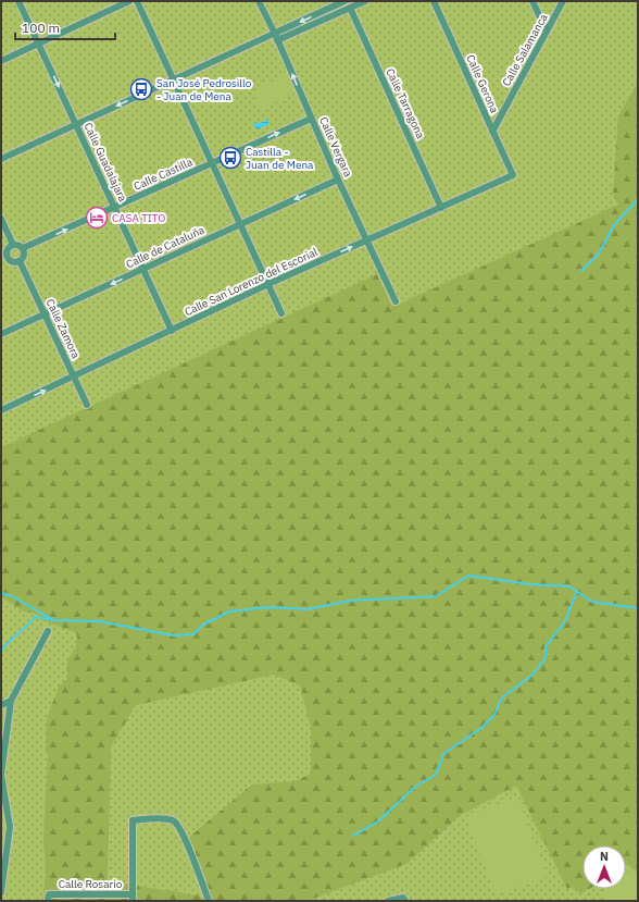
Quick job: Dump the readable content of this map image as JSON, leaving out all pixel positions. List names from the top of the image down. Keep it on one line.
{"streets":{"street":["Calle Salamanca","Calle Gerona","Calle Tarragona","Calle Vergara","Calle Guadalajara","Calle Castilla","Calle de Cataluña","Calle San Lorenzo del Escorial","Calle Zamora","Calle Rosario"]},"crossings":[["Calle Salamanca","Calle Gerona"],["Calle Gerona","Calle San Lorenzo del Escorial"],["Calle Tarragona","Calle San Lorenzo del Escorial"],["Calle Vergara","Calle Castilla"],["Calle Vergara","Calle de Cataluña"],["Calle Vergara","Calle San Lorenzo del Escorial"],["Calle Guadalajara","Calle Castilla"],["Calle Guadalajara","Calle de Cataluña"],["Calle Guadalajara","Calle San Lorenzo del Escorial"],["Calle Castilla","Calle Zamora"],["Calle de Cataluña","Calle Zamora"],["Calle San Lorenzo del Escorial","Calle Zamora"]],"one_way":["Calle Castilla","Calle de Cataluña"],"places":{"bus stop":["San José Pedrosillo - Juan de Mena","Castilla - Juan de Mena"],"hotel":["CASA TITO"]},"scale_bar":"100 m","north":"top"}
